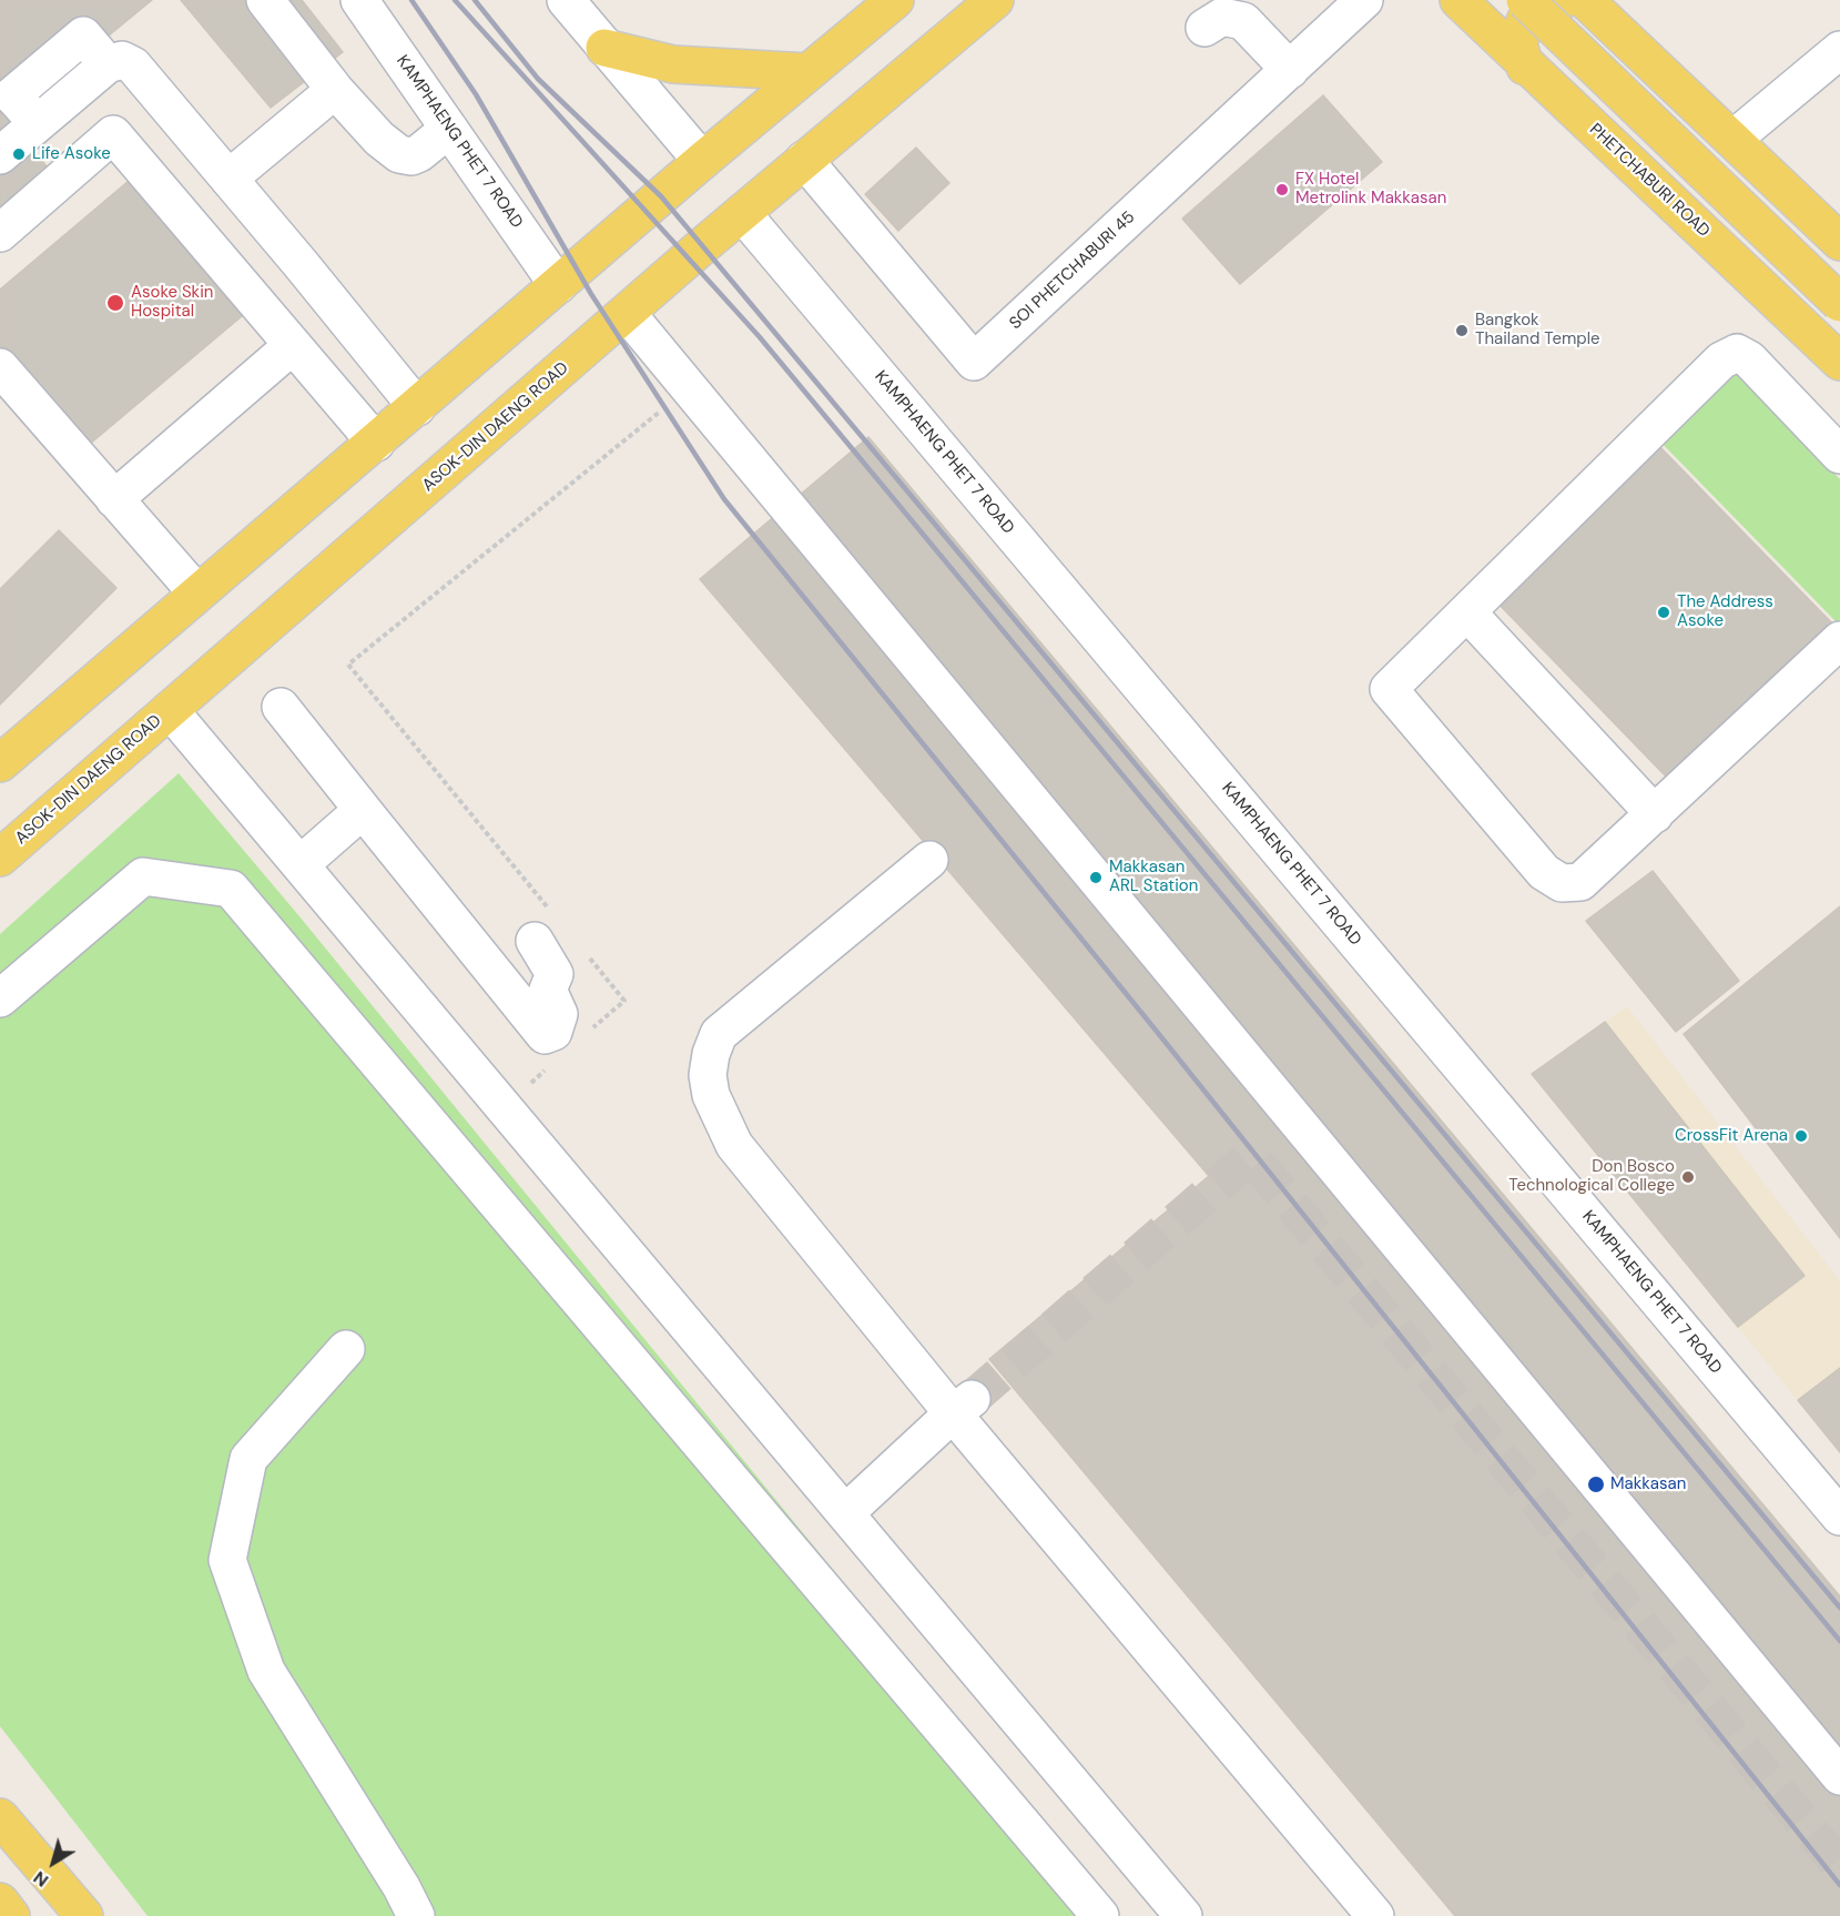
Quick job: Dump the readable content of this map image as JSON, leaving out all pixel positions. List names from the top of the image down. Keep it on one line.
{"streets":{"main road":["PHETCHABURI ROAD","ASOK-DIN DAENG ROAD"],"street":["KAMPHAENG PHET 7 ROAD","SOI PHETCHABURI 45"]},"crossings":[["KAMPHAENG PHET 7 ROAD","ASOK-DIN DAENG ROAD"],["SOI PHETCHABURI 45","ASOK-DIN DAENG ROAD"]],"places":["Life Asoke","FX Hotel Metrolink Makkasan","Asoke Skin Hospital","Bangkok Thailand Temple","The Address Asoke","Makkasan ARL Station","CrossFit Arena","Don Bosco Technological College","Makkasan"],"north":"bottom left"}
